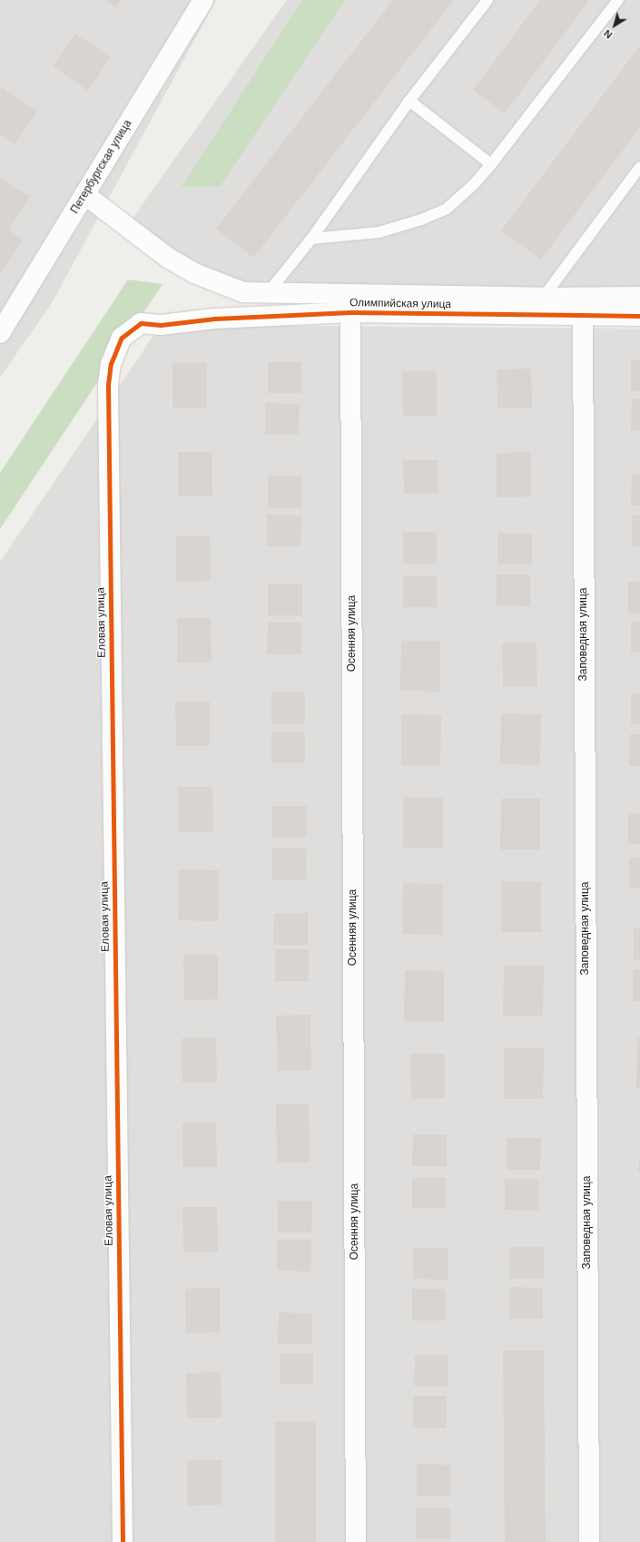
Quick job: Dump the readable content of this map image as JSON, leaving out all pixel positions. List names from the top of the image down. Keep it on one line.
{"streets":{"street":["Петербургская улица","Олимпийская улица","Еловая улица","Осенняя улица","Заповедная улица"]},"crossings":[["Петербургская улица","Олимпийская улица"],["Олимпийская улица","Еловая улица"],["Олимпийская улица","Осенняя улица"],["Олимпийская улица","Заповедная улица"]],"north":"bottom left"}
